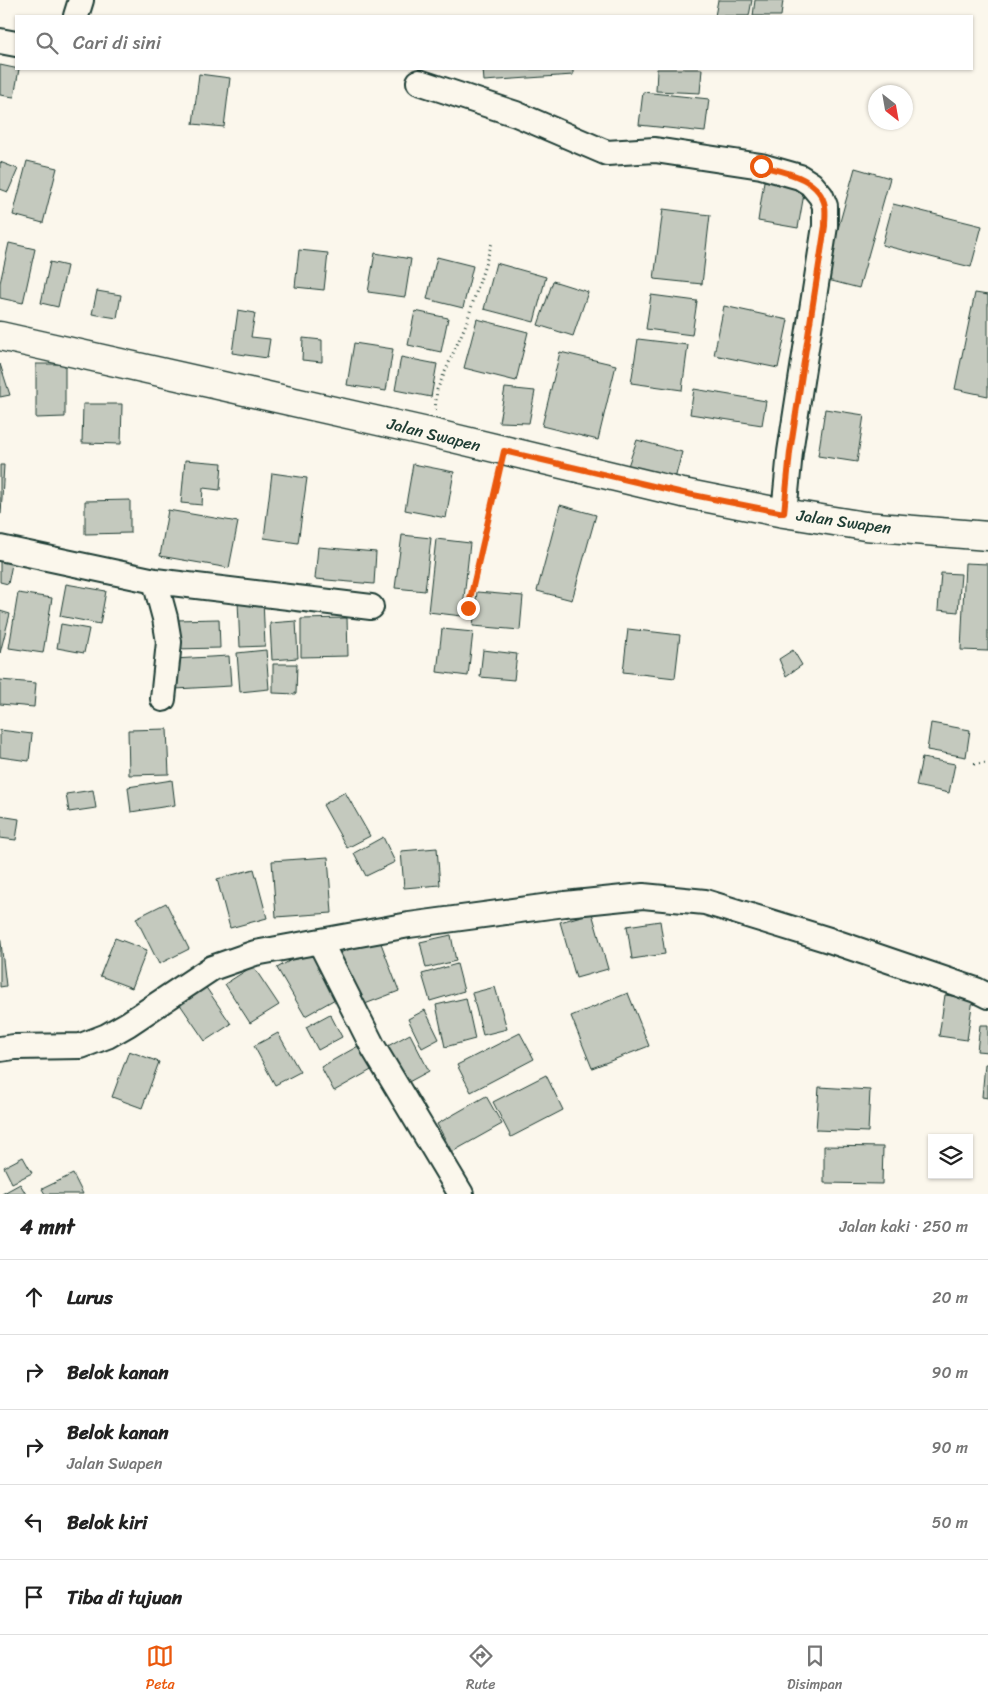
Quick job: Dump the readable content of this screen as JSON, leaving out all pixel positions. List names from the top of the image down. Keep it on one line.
{"streets":{"main road":["Jalan Swapen"]},"north":"bottom right","page":{"search":"Cari di sini","heading":["4 mnt","Jalan kaki · 250 m"],"list":[["Lurus","20 m"],["Belok kanan","90 m"],["Belok kanan","Jalan Swapen","90 m"],["Belok kiri","50 m"],"Tiba di tujuan"],"nav":["Peta","Rute","Disimpan"]}}
